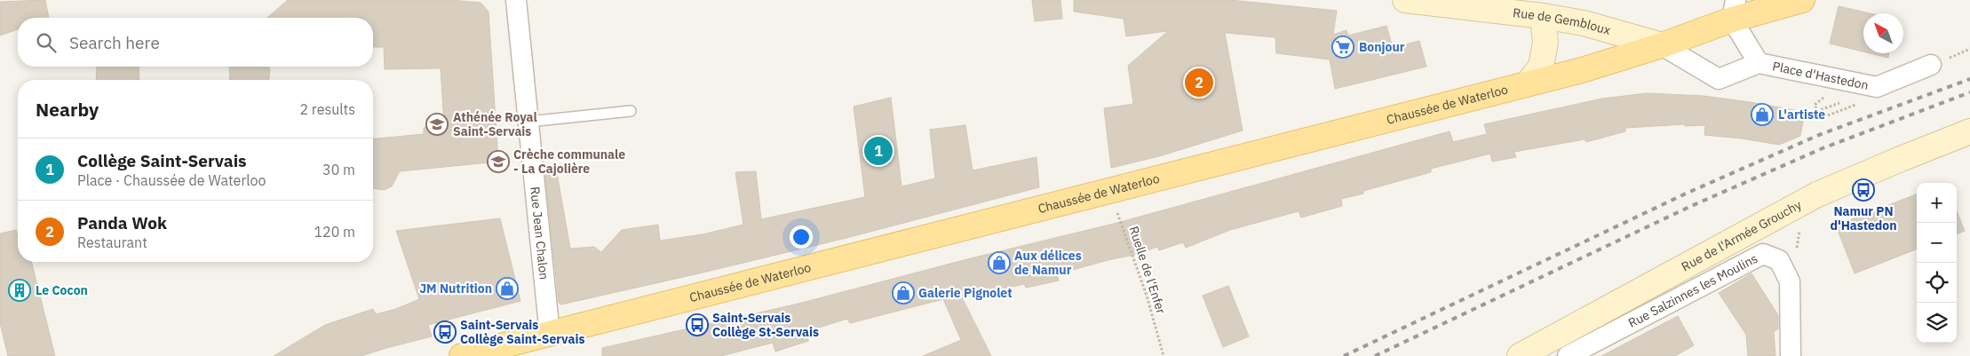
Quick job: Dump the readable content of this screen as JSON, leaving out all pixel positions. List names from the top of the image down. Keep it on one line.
{"streets":{"main road":["Chaussée de Waterloo"],"street":["Rue de Gembloux","Place d'Hastedon","Rue Jean Chalon","Rue de l'Armée Grouchy","Rue Salzinnes les Moulins"],"path":["Ruelle de l'Enfer"]},"crossings":[["Rue de Gembloux","Place d'Hastedon"],["Rue de Gembloux","Chaussée de Waterloo"],["Place d'Hastedon","Chaussée de Waterloo"],["Chaussée de Waterloo","Rue Jean Chalon"],["Chaussée de Waterloo","Ruelle de l'Enfer"]],"places":{"supermarket":["Bonjour"],"shop":["L'artiste","Aux délices de Namur","JM Nutrition","Galerie Pignolet"],"school or university":["Athénée Royal Saint-Servais","Crèche communale - La Cajolière"],"bus stop":["Namur PN d'Hastedon","Saint-Servais Collège St-Servais","Saint-Servais Collège Saint-Servais"],"building":["Le Cocon"]},"north":"top left","page":{"search":"Search here","pins":["2","1"],"heading":["Nearby","2 results"],"list":[{"mark":"1","name":"Collège Saint-Servais","note":"Place · Chaussée de Waterloo","value":"30 m"},{"mark":"2","name":"Panda Wok","note":"Restaurant","value":"120 m"}],"map_buttons":["+","−"]}}
